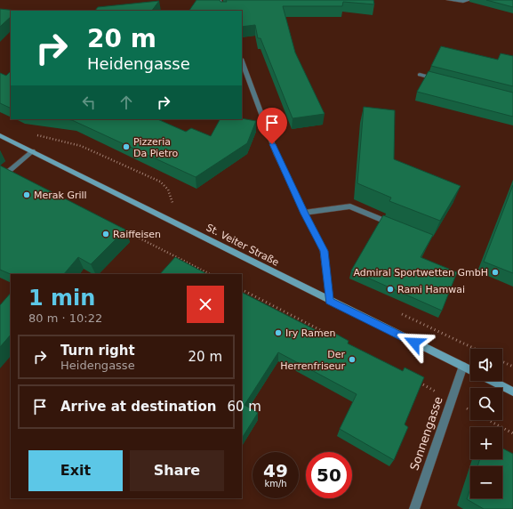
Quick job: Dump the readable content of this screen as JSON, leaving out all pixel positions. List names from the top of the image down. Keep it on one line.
{"streets":{"main road":["St. Veiter Straße"],"street":["Sonnengasse"]},"crossings":[["St. Veiter Straße","Sonnengasse"]],"places":["Pizzeria Da Pietro","Merak Grill","Raiffeisen","Admiral Sportwetten GmbH","Rami Hamwai","Iry Ramen","Der Herrenfriseur"],"page":{"turn":["20 m","Heidengasse"],"heading":["1 min","80 m · 10:22"],"list":[{"name":"Turn right","note":"Heidengasse","value":"20 m"},{"name":"Arrive at destination","value":"60 m"}],"map_buttons":["+","−"],"buttons":["Exit","Share"],"speed":"49 km/h","limit":"50"}}
